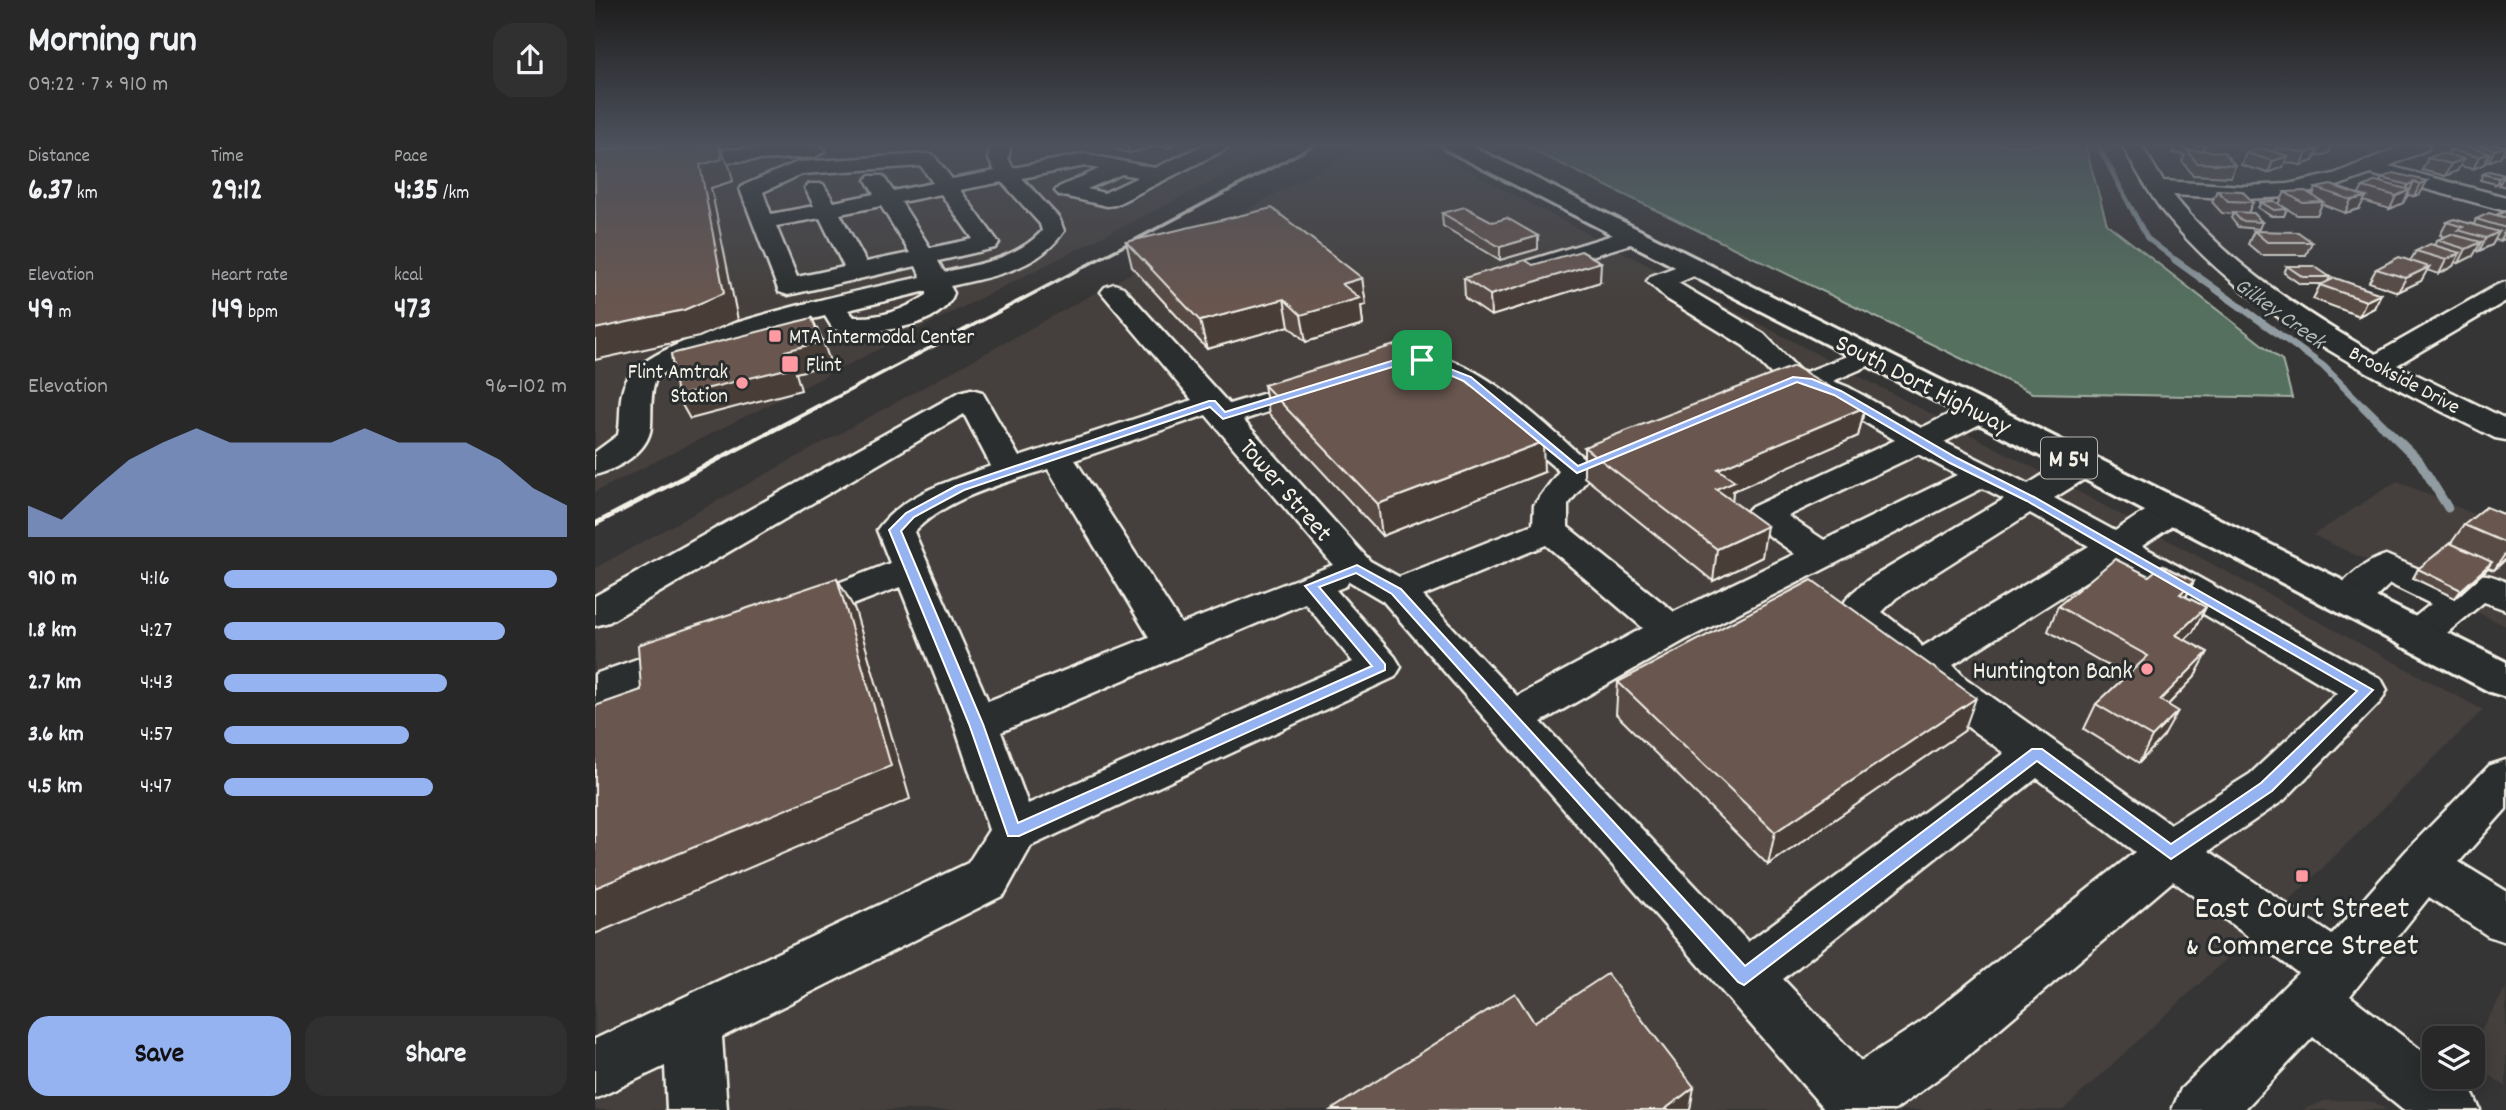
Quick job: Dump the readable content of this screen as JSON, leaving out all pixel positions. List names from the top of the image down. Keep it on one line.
{"streets":{"main road":["South Dort Highway","M 54"],"street":["Brookside Drive","Tower Street"]},"water":["Gilkey Creek"],"places":{"transit":["MTA Intermodal Center","Flint","East Court Street & Commerce Street"],"other":["Flint Amtrak Station","Huntington Bank"]},"page":{"heading":["Morning run","09:22 · 7 × 910 m"],"stats":[["Distance","6.37 km"],["Time","29:12"],["Pace","4:35 /km"],["Elevation","49 m"],["Heart rate","149 bpm"],["kcal","473"]],"chart":["Elevation","96–102 m"],"list":[{"name":"910 m","note":"4:16"},{"name":"1.8 km","note":"4:27"},{"name":"2.7 km","note":"4:43"},{"name":"3.6 km","note":"4:57"},{"name":"4.5 km","note":"4:47"}],"buttons":["Save","Share"]}}
